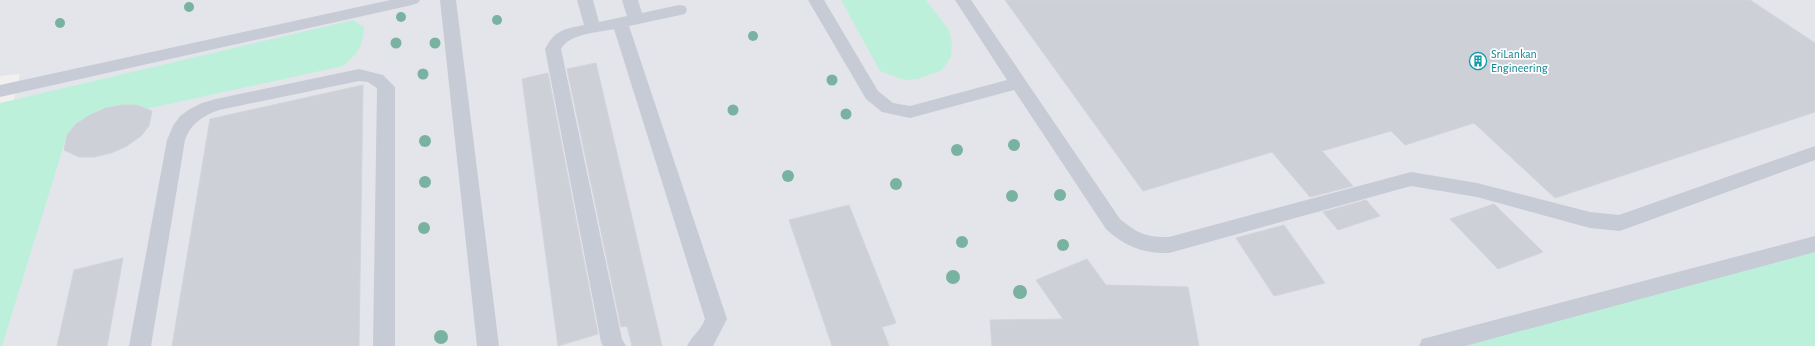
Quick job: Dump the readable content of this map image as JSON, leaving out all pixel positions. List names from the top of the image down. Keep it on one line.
{"places":{"building":["SriLankan Engineering"]}}
